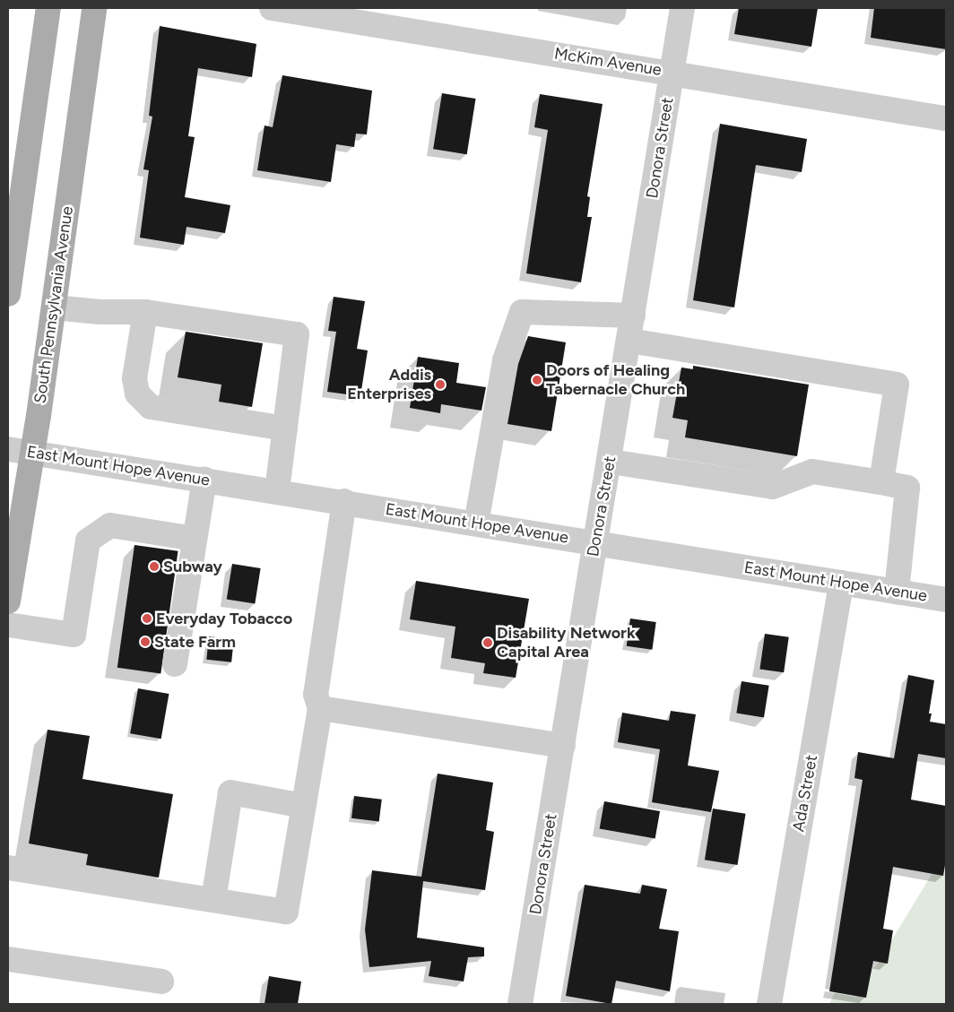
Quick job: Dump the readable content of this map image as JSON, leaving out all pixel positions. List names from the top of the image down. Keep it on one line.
{"streets":{"main road":["South Pennsylvania Avenue"],"street":["McKim Avenue","Donora Street","East Mount Hope Avenue","Ada Street"]},"crossings":[["McKim Avenue","Donora Street"],["Donora Street","East Mount Hope Avenue"],["South Pennsylvania Avenue","East Mount Hope Avenue"],["East Mount Hope Avenue","Ada Street"]],"places":["Doors of Healing Tabernacle Church","Addis Enterprises","Subway","Everyday Tobacco","State Farm","Disability Network Capital Area"]}
